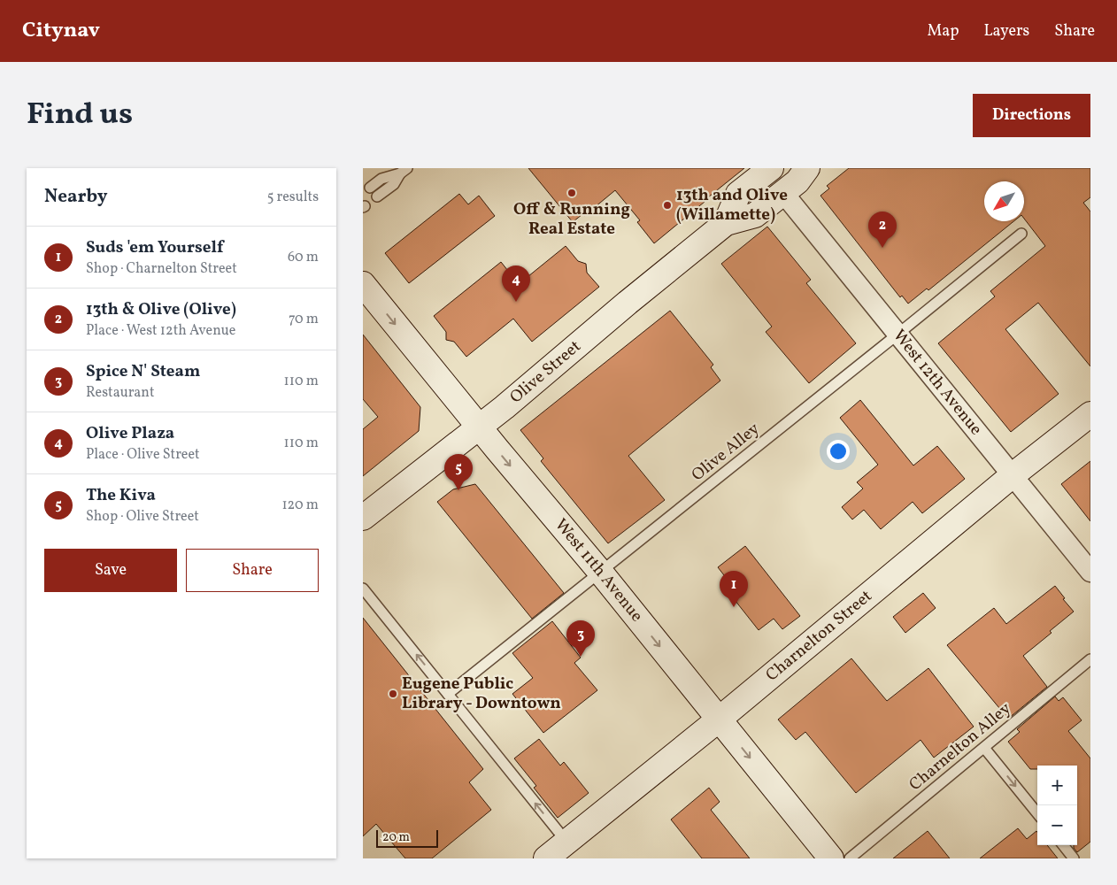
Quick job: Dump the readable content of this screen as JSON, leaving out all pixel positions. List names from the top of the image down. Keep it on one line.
{"streets":{"street":["Olive Street","West 12th Avenue","West 11th Avenue","Charnelton Street"],"lane":["Olive Alley","Charnelton Alley"]},"crossings":[["Olive Street","West 12th Avenue"],["Olive Street","West 11th Avenue"],["West 12th Avenue","Olive Alley"],["West 12th Avenue","Charnelton Street"],["Olive Alley","West 11th Avenue"],["West 11th Avenue","Charnelton Street"]],"one_way":["West 11th Avenue"],"places":["Off & Running Real Estate","13th and Olive (Willamette)","Eugene Public Library - Downtown"],"scale_bar":"20 m","north":"bottom left","page":{"header":"Citynav","nav":["Map","Layers","Share"],"title":"Find us","buttons":["Directions",["Save","Share"]],"heading":["Nearby","5 results"],"pins":["2","4","5","1","3"],"list":[{"mark":"1","name":"Suds 'em Yourself","note":"Shop · Charnelton Street","value":"60 m"},{"mark":"2","name":"13th & Olive (Olive)","note":"Place · West 12th Avenue","value":"70 m"},{"mark":"3","name":"Spice N' Steam","note":"Restaurant","value":"110 m"},{"mark":"4","name":"Olive Plaza","note":"Place · Olive Street","value":"110 m"},{"mark":"5","name":"The Kiva","note":"Shop · Olive Street","value":"120 m"}],"map_buttons":["+","−"],"scale":"20 m"}}
